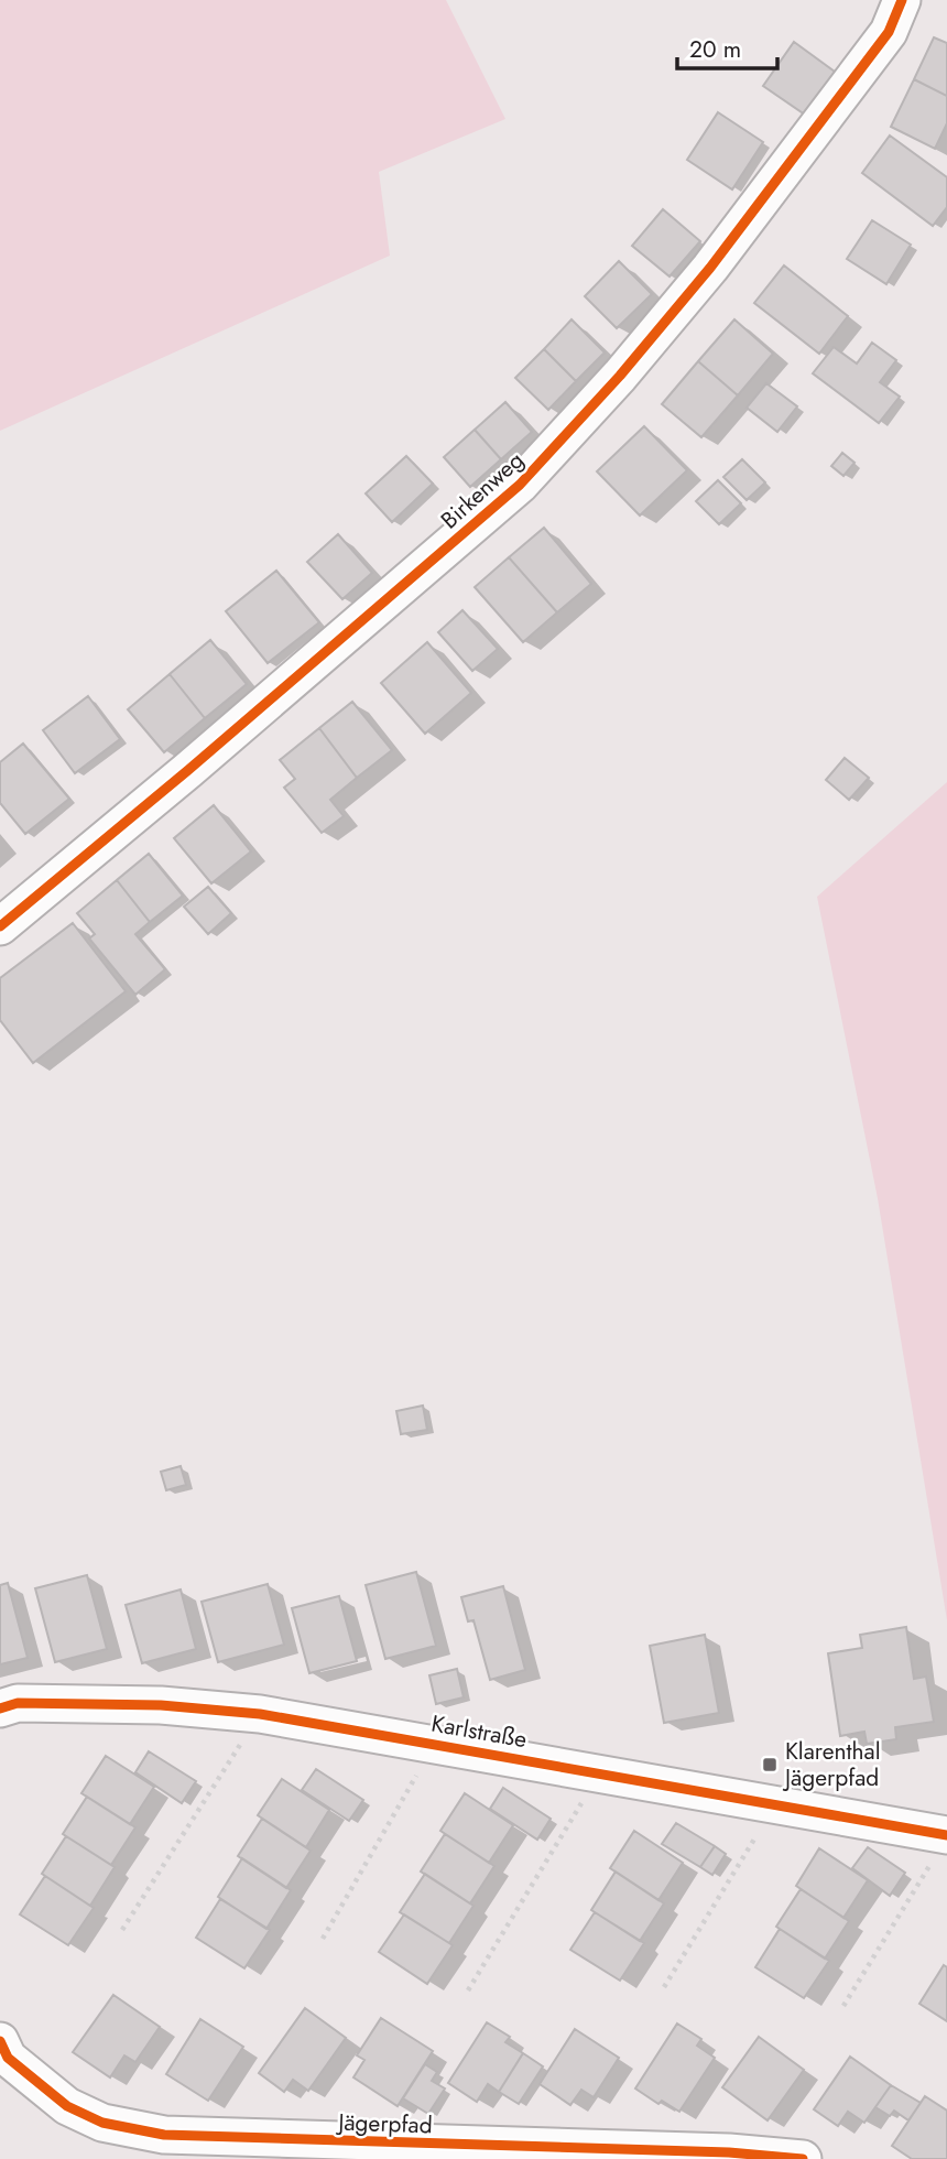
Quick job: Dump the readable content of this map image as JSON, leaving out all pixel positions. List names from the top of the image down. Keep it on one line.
{"streets":{"street":["Birkenweg","Karlstraße","Jägerpfad"]},"places":{"transit":["Klarenthal Jägerpfad"]},"scale_bar":"20 m"}
